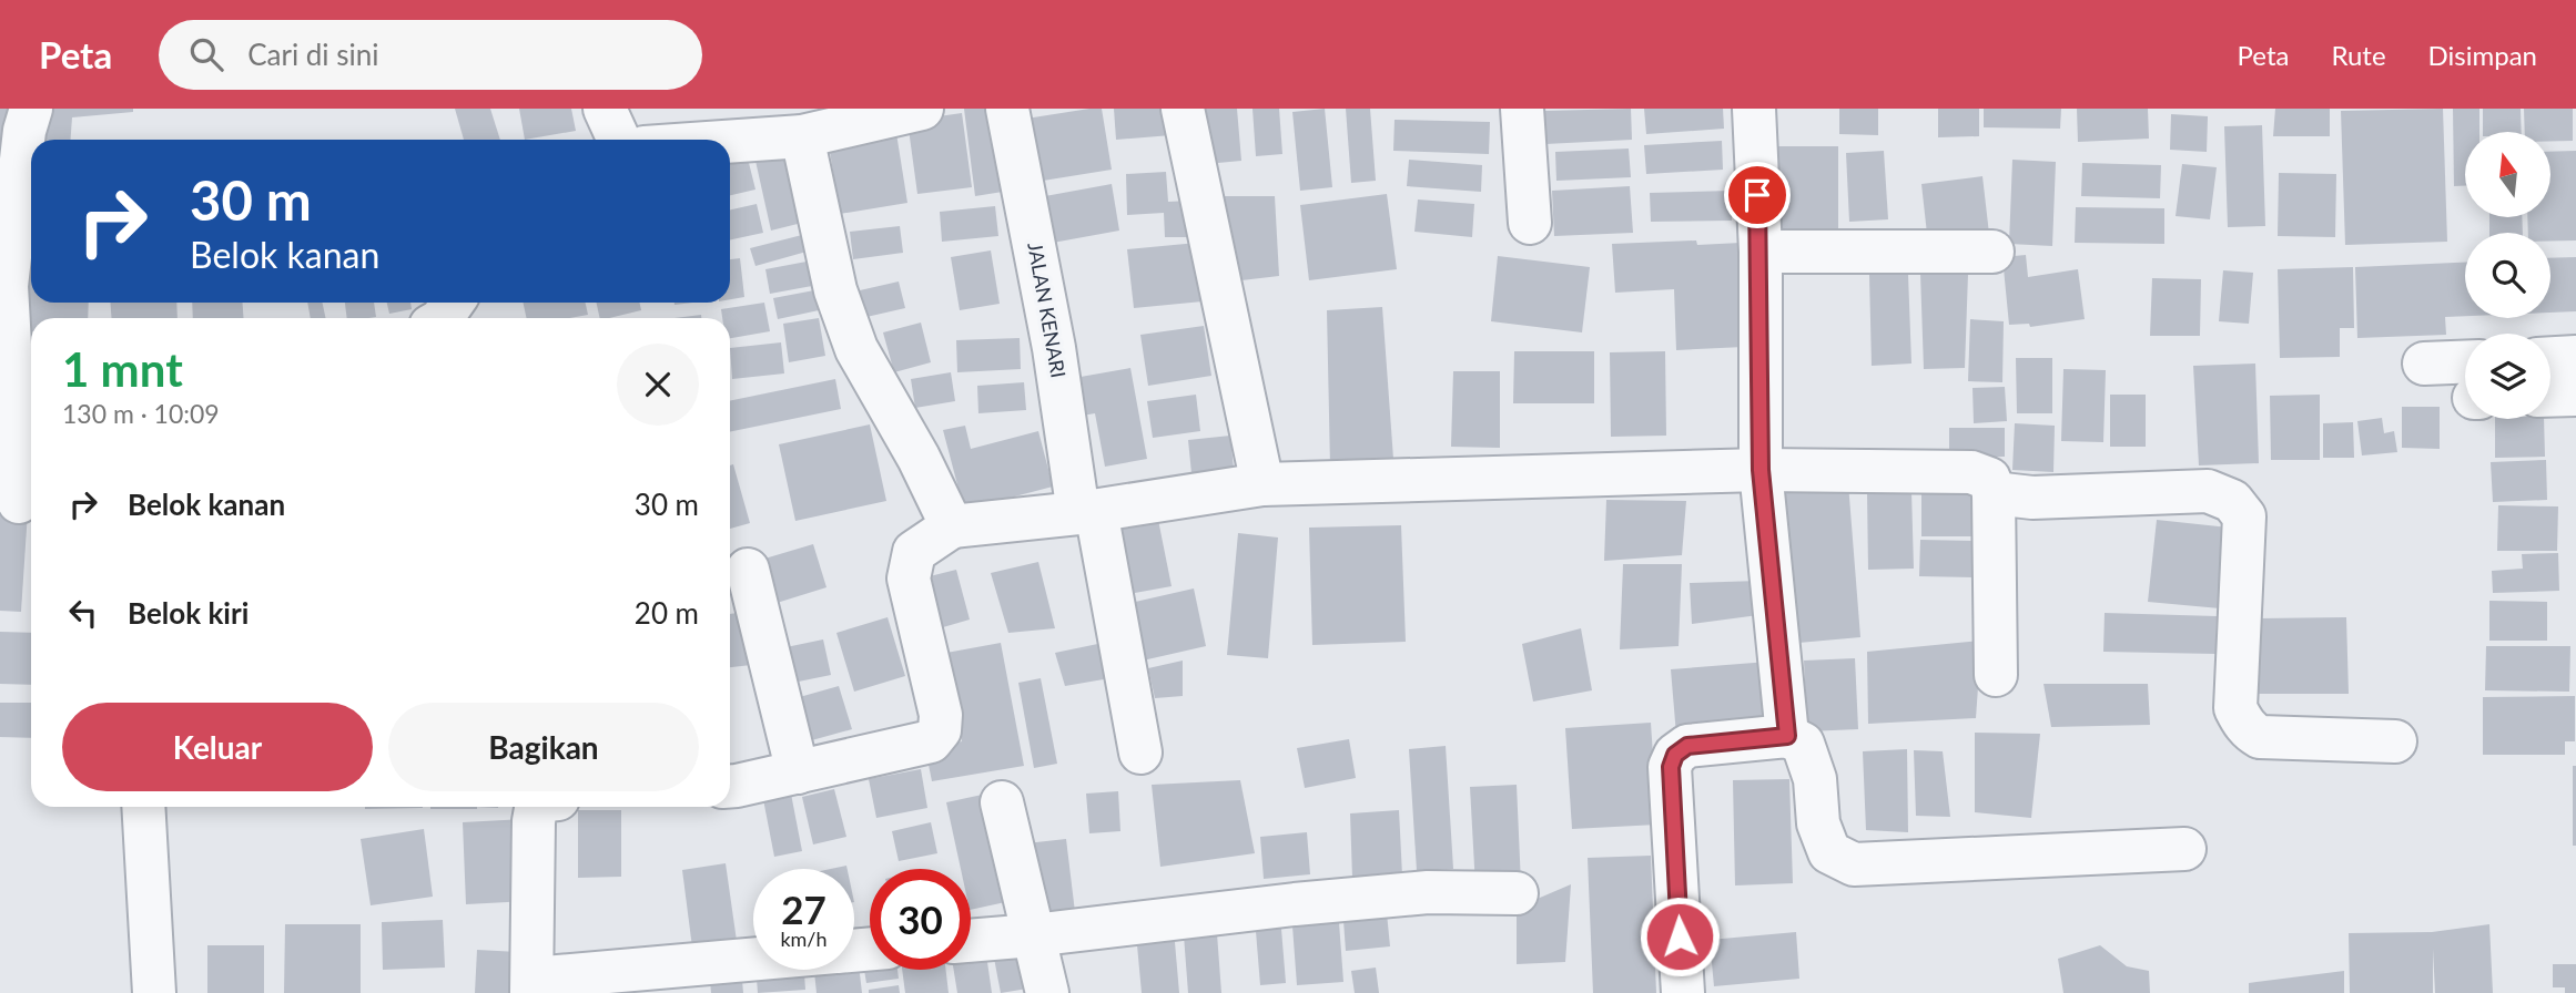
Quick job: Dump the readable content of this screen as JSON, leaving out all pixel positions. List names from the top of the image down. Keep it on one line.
{"streets":{"street":["JALAN KENARI"]},"north":"top","page":{"header":"Peta","search":"Cari di sini","nav":["Peta","Rute","Disimpan"],"turn":["30 m","Belok kanan"],"heading":["1 mnt","130 m · 10:09"],"list":[{"name":"Belok kanan","value":"30 m"},{"name":"Belok kiri","value":"20 m"}],"buttons":["Keluar","Bagikan"],"speed":"27 km/h","limit":"30"}}
